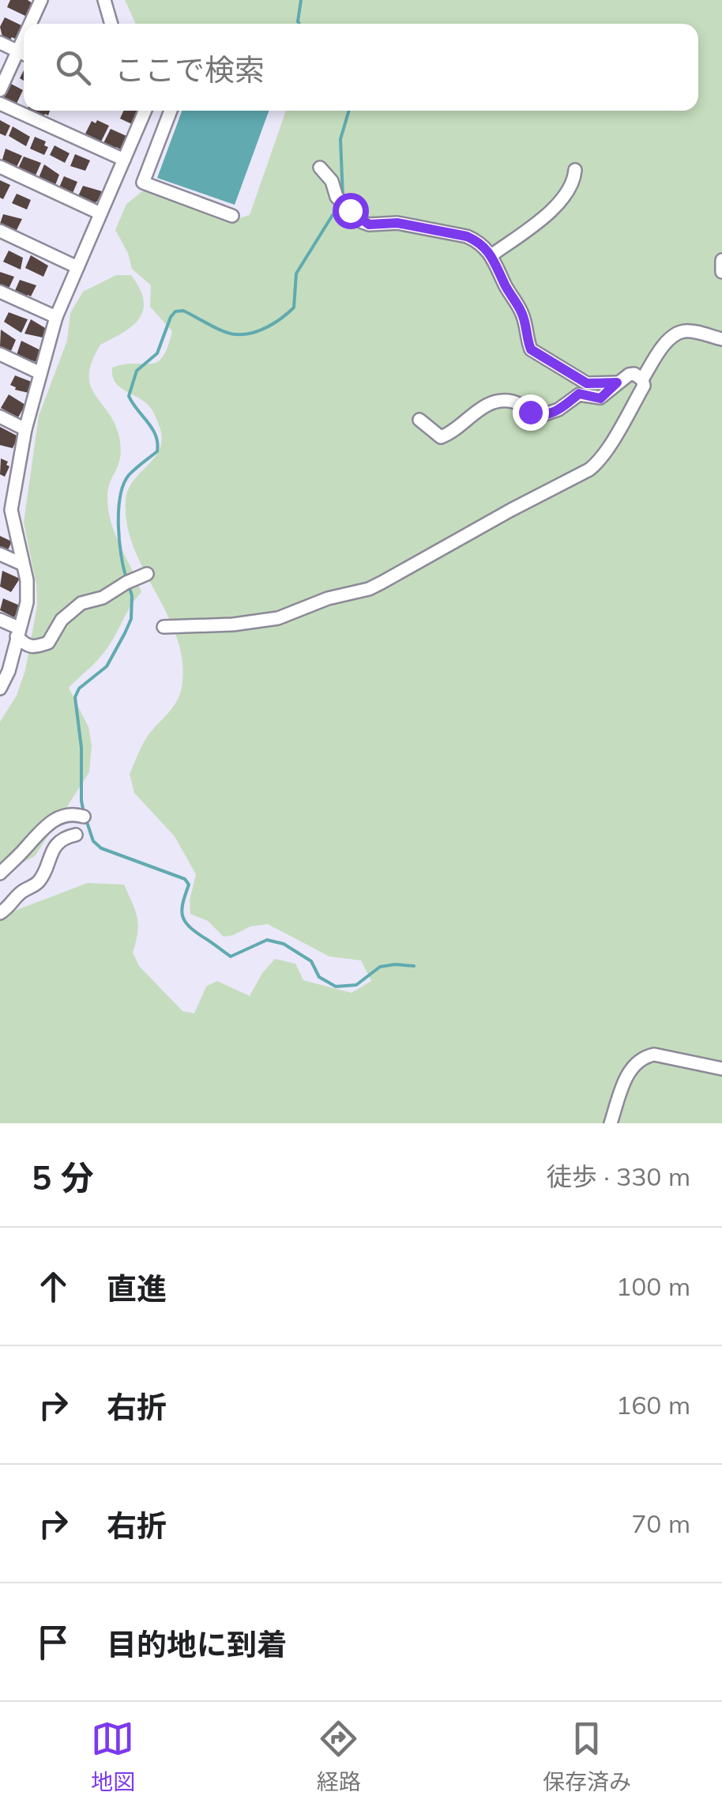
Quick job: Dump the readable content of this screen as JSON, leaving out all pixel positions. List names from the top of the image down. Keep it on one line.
{"page":{"search":"ここで検索","heading":["5 分","徒歩 · 330 m"],"list":[["直進","100 m"],["右折","160 m"],["右折","70 m"],"目的地に到着"],"nav":["地図","経路","保存済み"]}}
